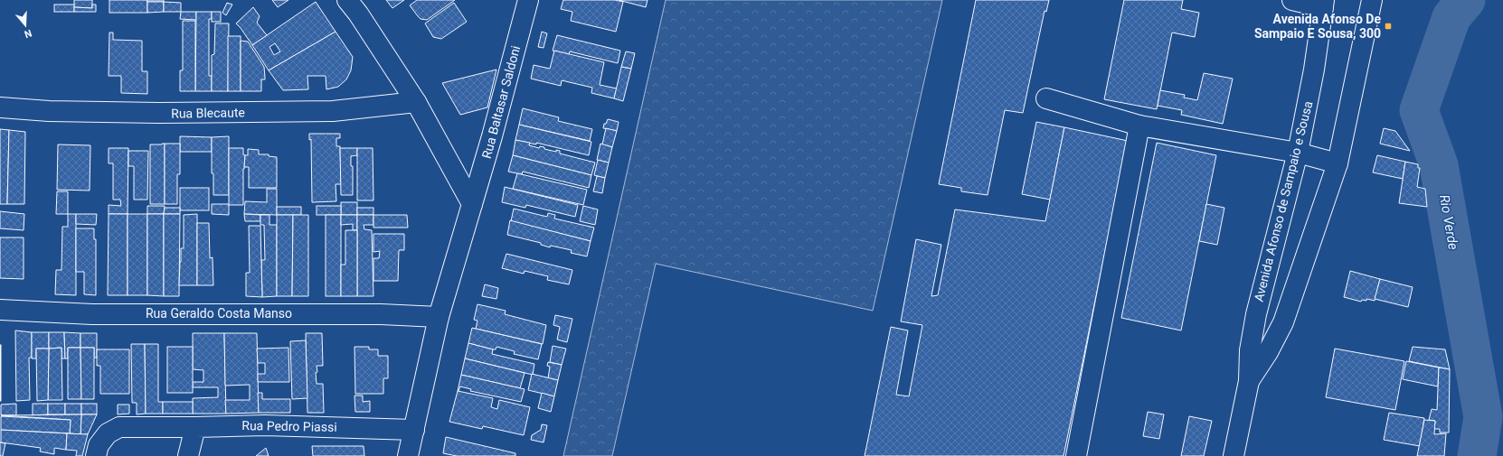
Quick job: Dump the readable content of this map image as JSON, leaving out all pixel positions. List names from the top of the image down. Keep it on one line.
{"streets":{"street":["Rua Baltasar Saldoni","Rua Blecaute","Avenida Afonso de Sampaio e Sousa","Rua Geraldo Costa Manso","Rua Pedro Piassi"]},"crossings":[["Rua Baltasar Saldoni","Rua Geraldo Costa Manso"],["Rua Baltasar Saldoni","Rua Pedro Piassi"]],"water":["Rio Verde"],"places":{"transit":["Avenida Afonso De Sampaio E Sousa, 300"]},"north":"bottom"}
